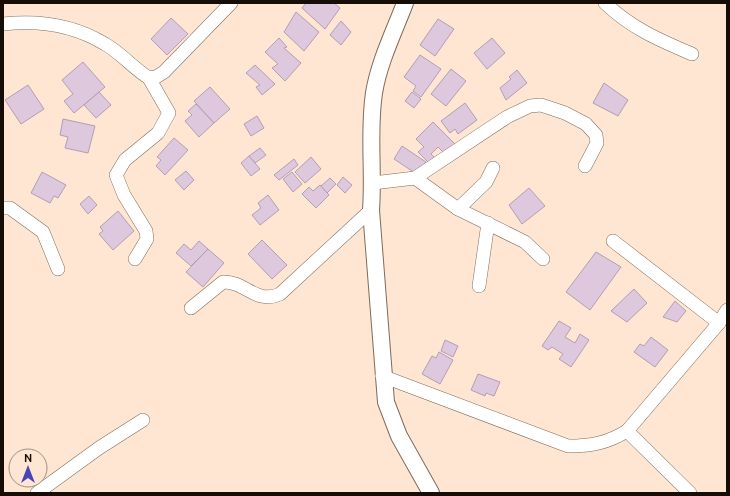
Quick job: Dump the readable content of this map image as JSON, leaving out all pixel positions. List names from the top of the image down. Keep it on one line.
{"north":"top"}
